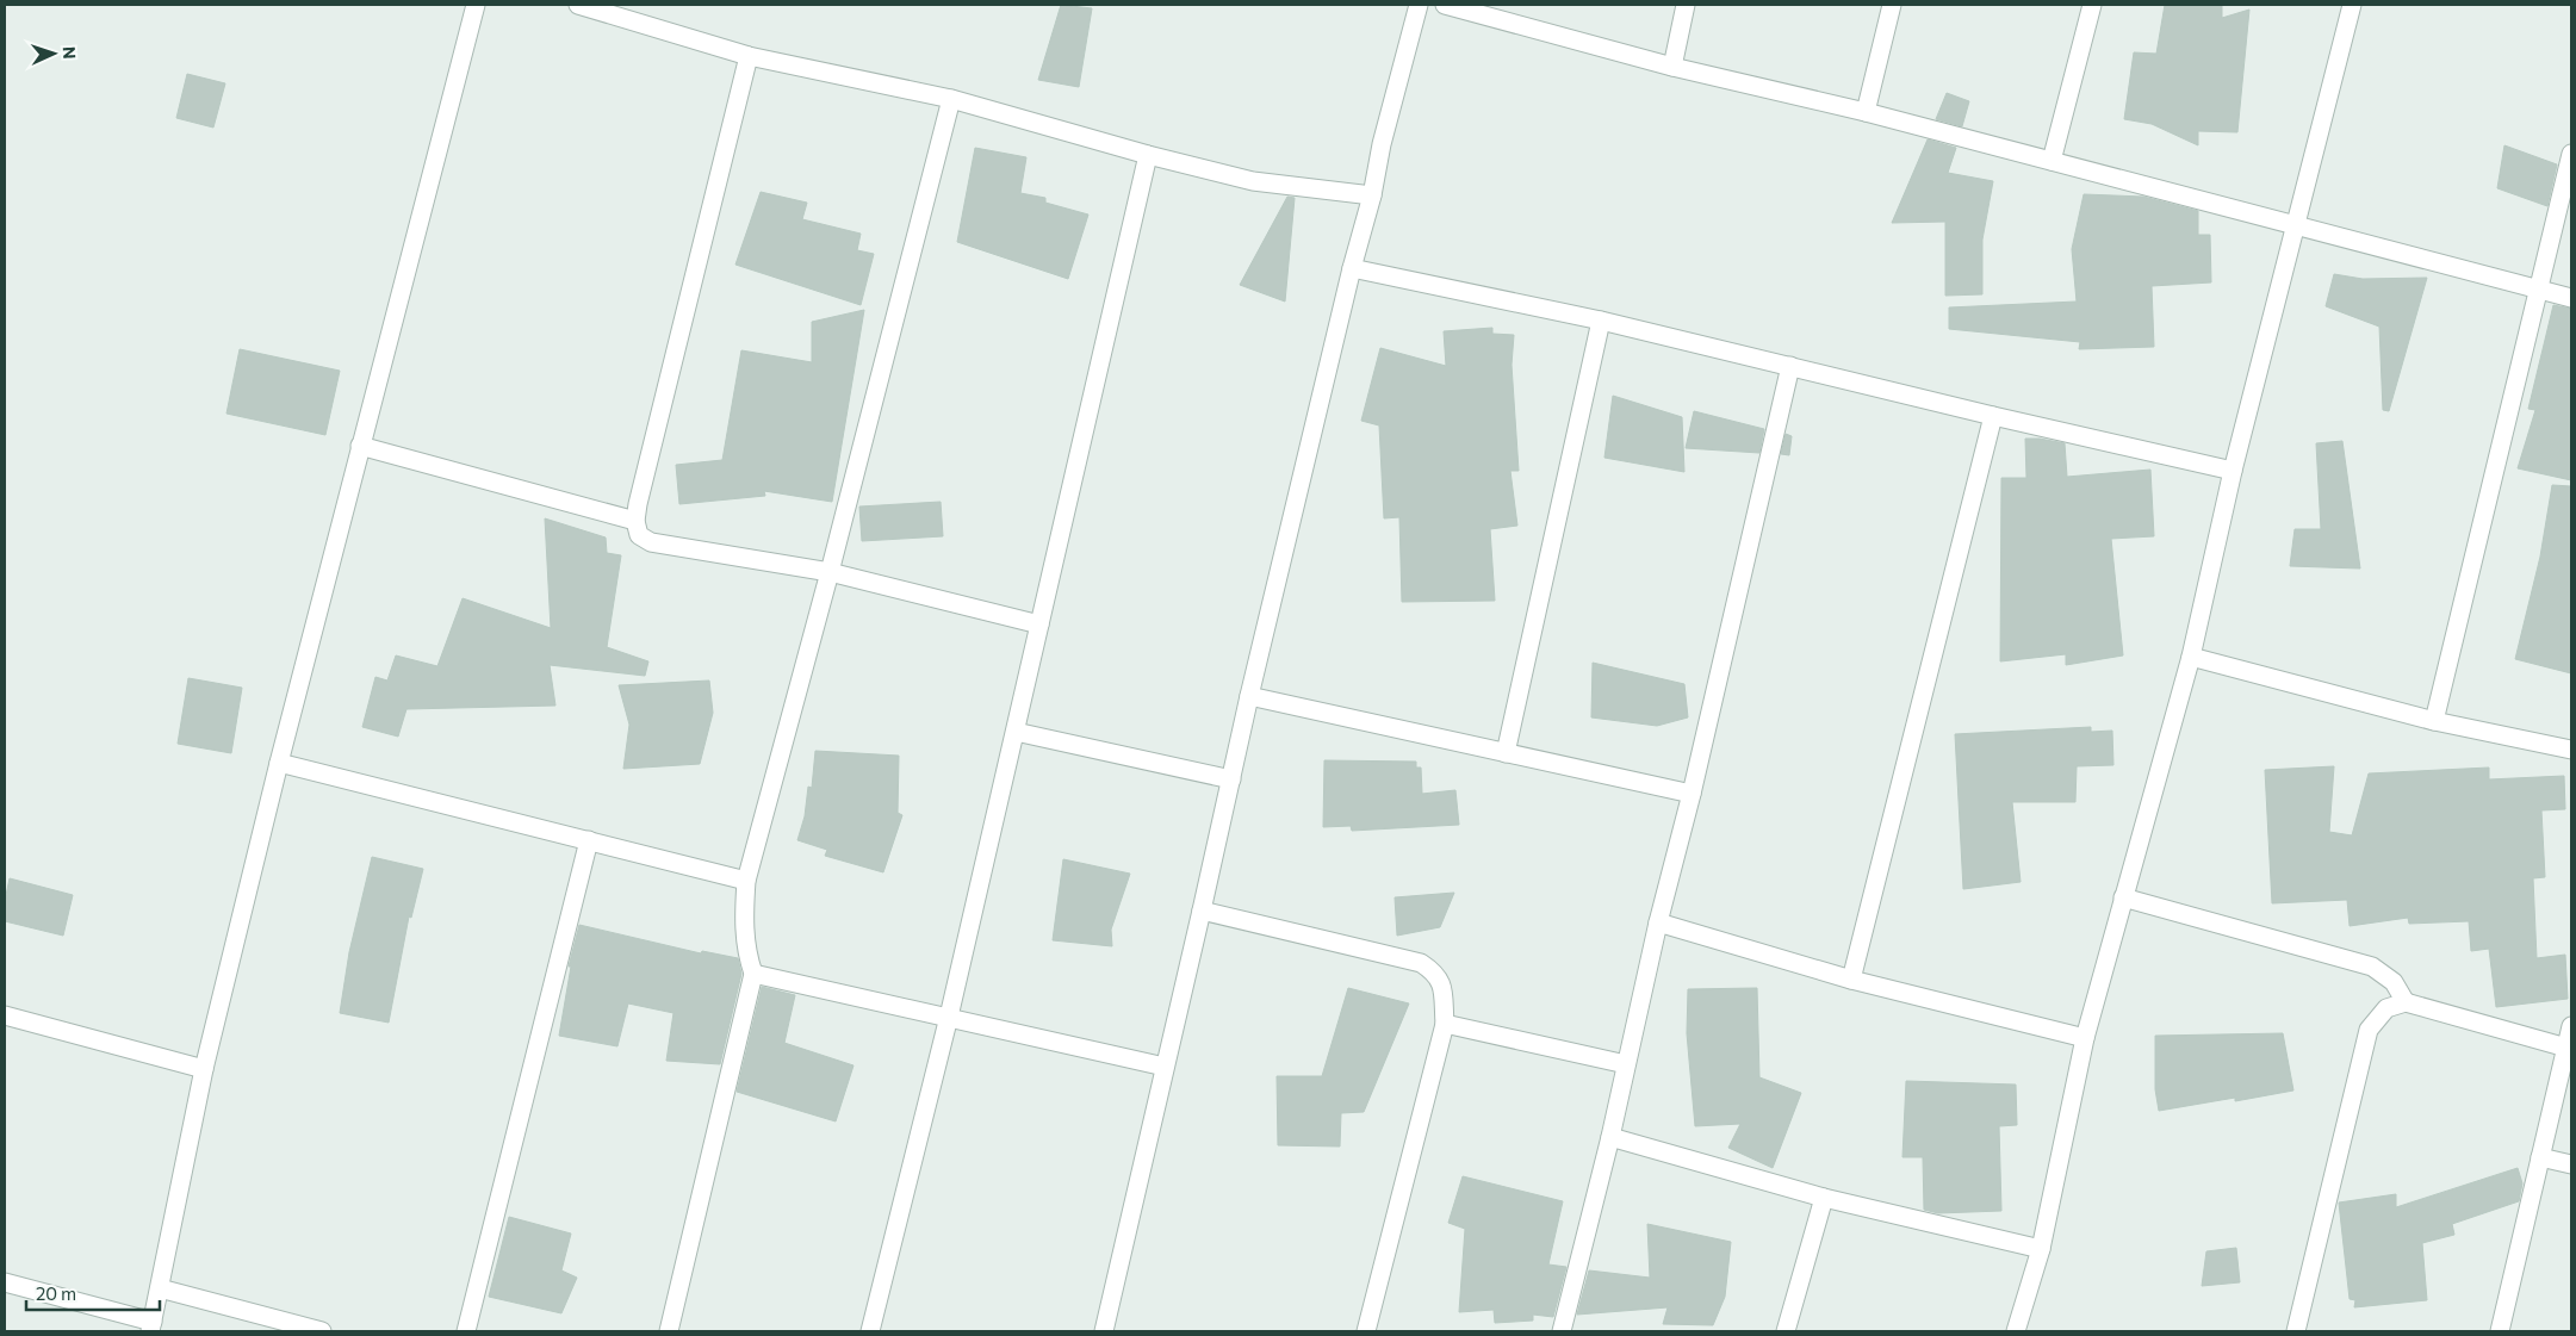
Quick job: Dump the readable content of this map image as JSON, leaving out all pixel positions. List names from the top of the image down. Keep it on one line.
{"scale_bar":"20 m","north":"right"}
